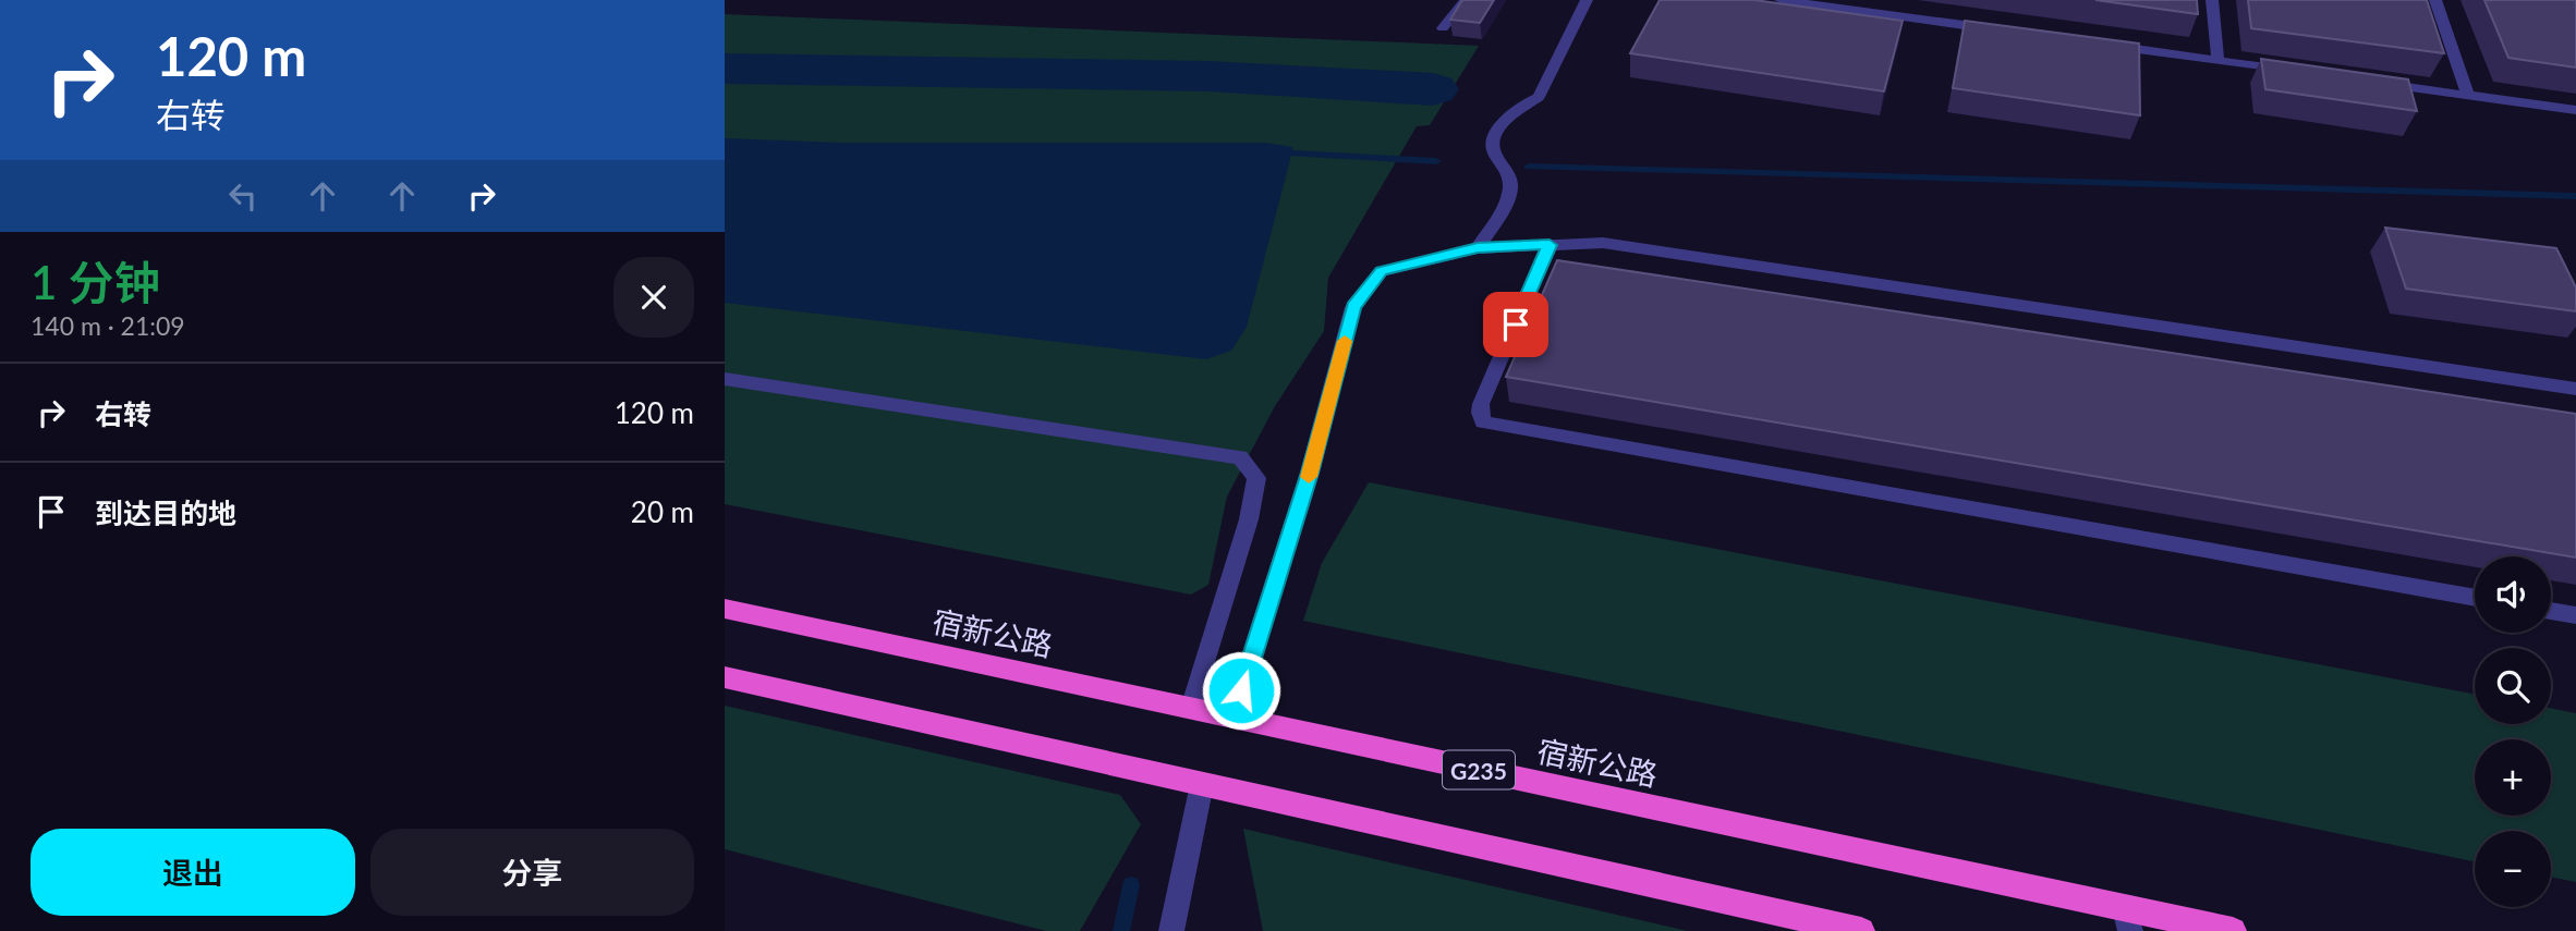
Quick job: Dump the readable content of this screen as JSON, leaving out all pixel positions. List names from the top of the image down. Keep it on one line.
{"streets":{"highway":["宿新公路","G235"]},"page":{"turn":["120 m","右转"],"heading":["1 分钟","140 m · 21:09"],"list":[{"name":"右转","value":"120 m"},{"name":"到达目的地","value":"20 m"}],"map_buttons":["+","−"],"buttons":["退出","分享"]}}
